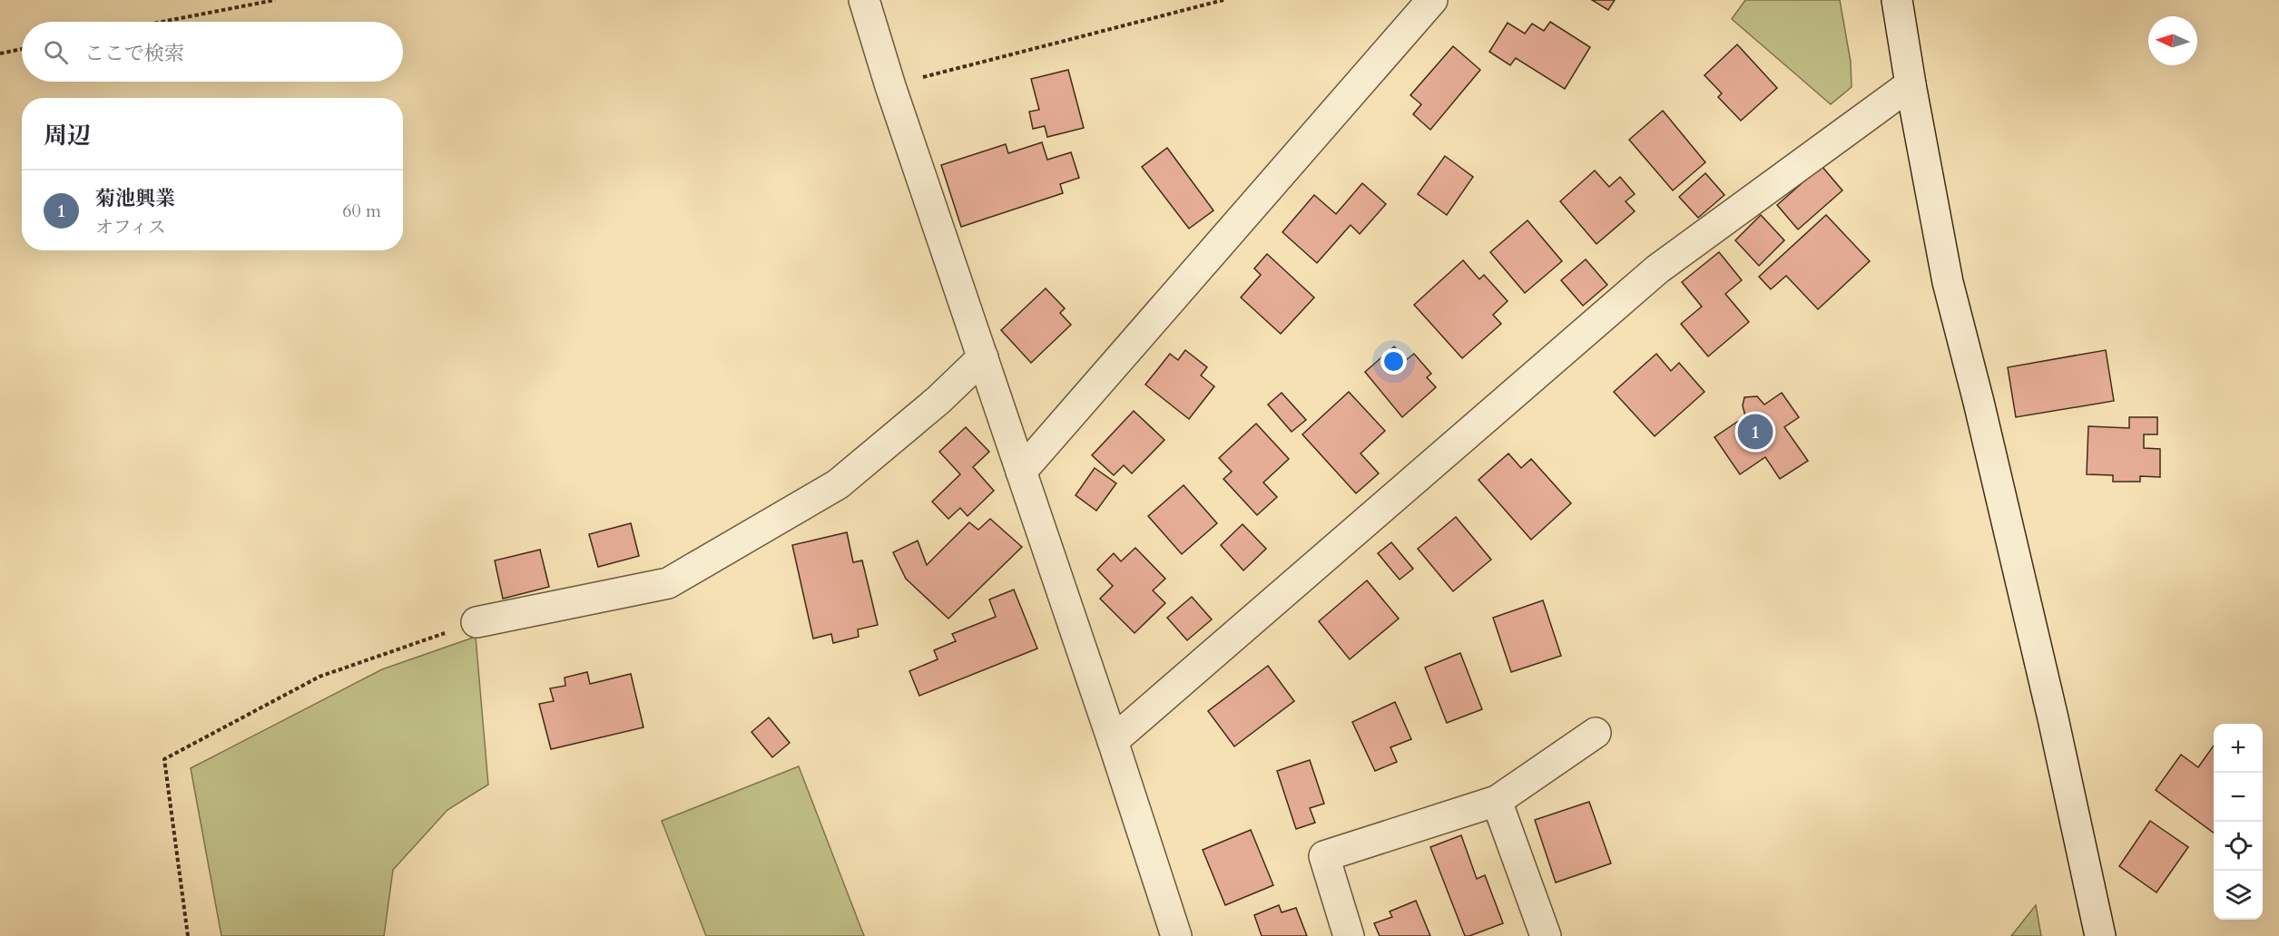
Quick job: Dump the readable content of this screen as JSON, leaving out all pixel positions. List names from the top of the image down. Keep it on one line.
{"north":"left","page":{"search":"ここで検索","heading":"周辺","list":[{"mark":"1","name":"菊池興業","note":"オフィス","value":"60 m"}],"pins":"1","map_buttons":["+","−"]}}
